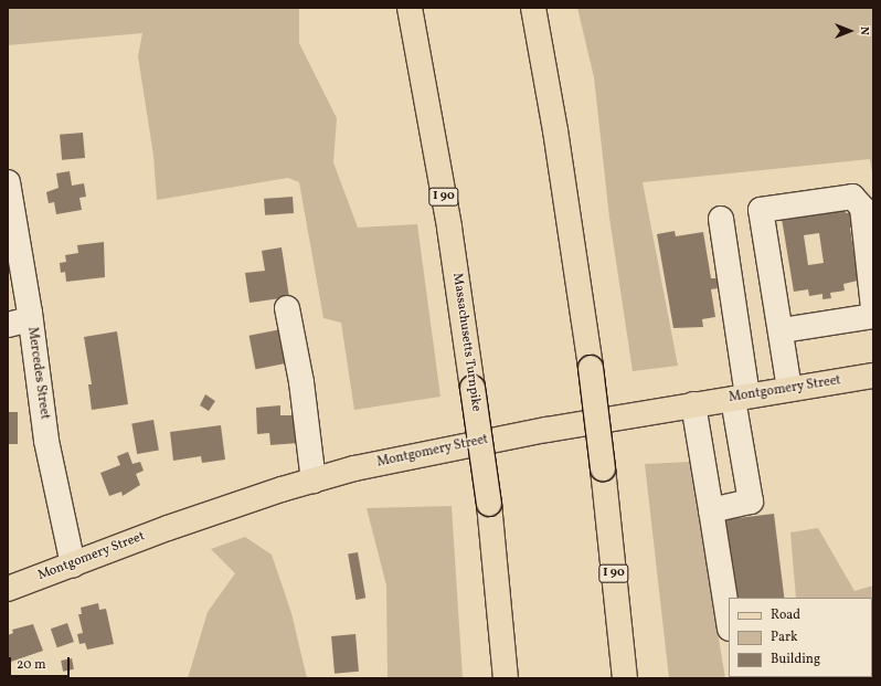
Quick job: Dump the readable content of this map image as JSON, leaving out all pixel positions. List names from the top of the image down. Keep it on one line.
{"streets":{"main road":["I 90","Massachusetts Turnpike","Montgomery Street"],"street":["Mercedes Street"]},"crossings":[["Mercedes Street","Montgomery Street"]],"legend":["Road","Park","Building"],"scale_bar":"20 m","north":"right"}
